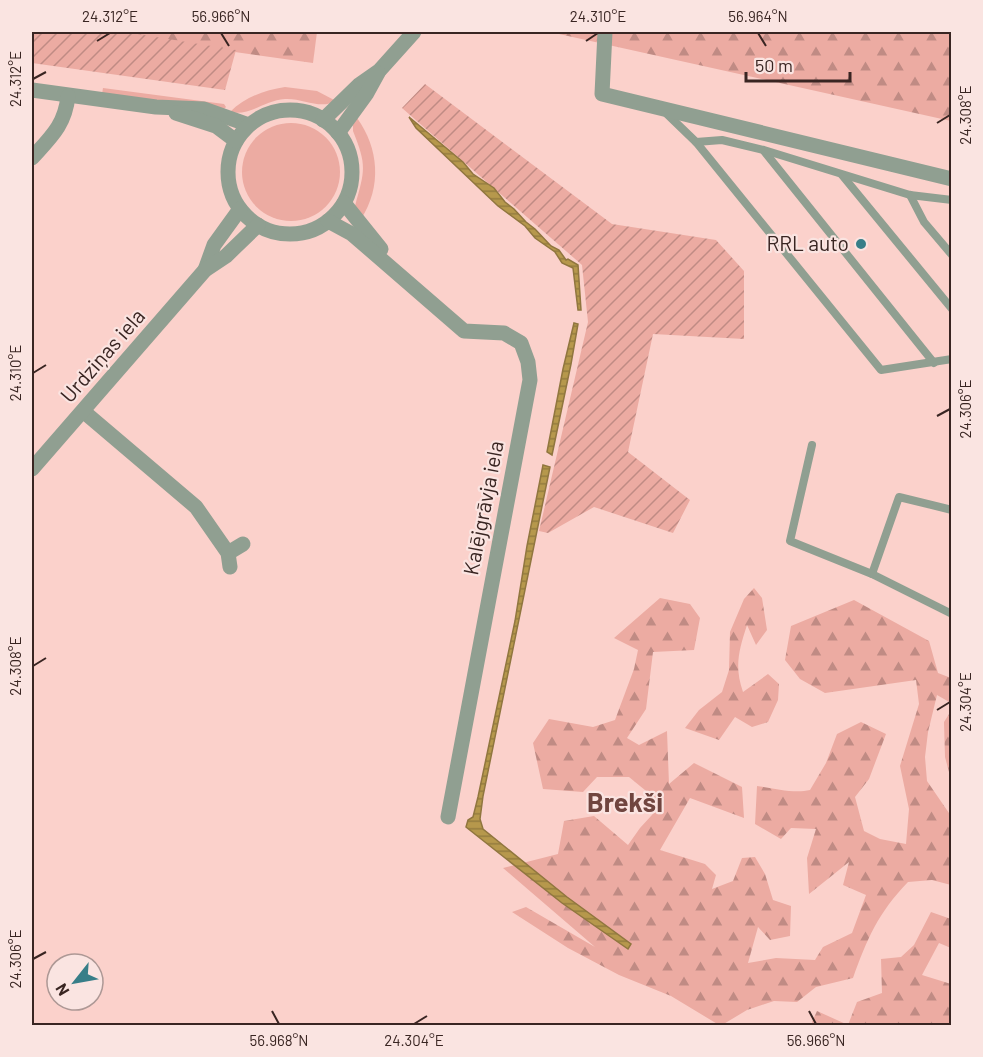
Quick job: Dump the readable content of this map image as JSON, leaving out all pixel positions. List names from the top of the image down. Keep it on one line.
{"streets":{"street":["Urdziņas iela","Kalējgrāvja iela"]},"crossings":[["Urdziņas iela","Kalējgrāvja iela"]],"districts":["Brekši"],"places":["RRL auto"],"scale_bar":"50 m","north":"bottom left","coordinates":["24.312°E","56.966°N","24.310°E","56.964°N","24.308°E","24.306°E","24.304°E","56.968°N"]}
